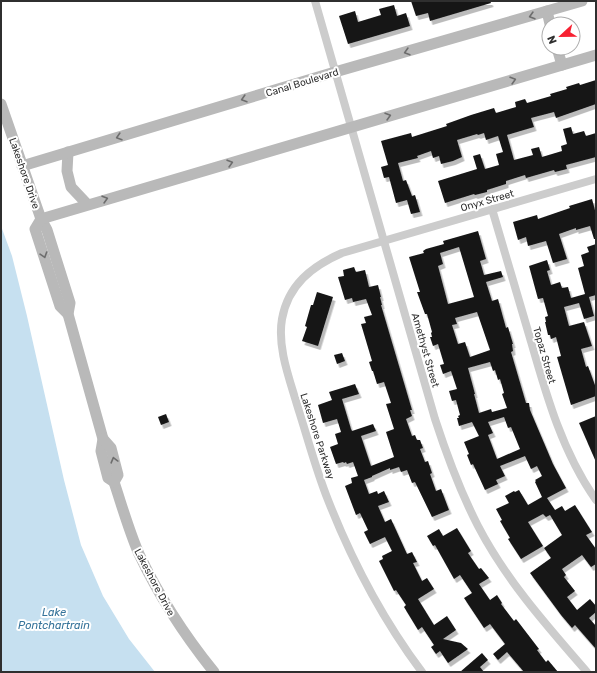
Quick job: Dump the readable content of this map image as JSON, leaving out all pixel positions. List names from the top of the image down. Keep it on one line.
{"streets":{"street":["Canal Boulevard","Lakeshore Drive","Onyx Street","Amethyst Street","Topaz Street","Lakeshore Parkway"]},"crossings":[["Canal Boulevard","Lakeshore Drive"],["Canal Boulevard","Amethyst Street"],["Onyx Street","Amethyst Street"],["Onyx Street","Topaz Street"],["Onyx Street","Lakeshore Parkway"],["Amethyst Street","Lakeshore Parkway"]],"water":["Lake Pontchartrain"],"north":"left"}
